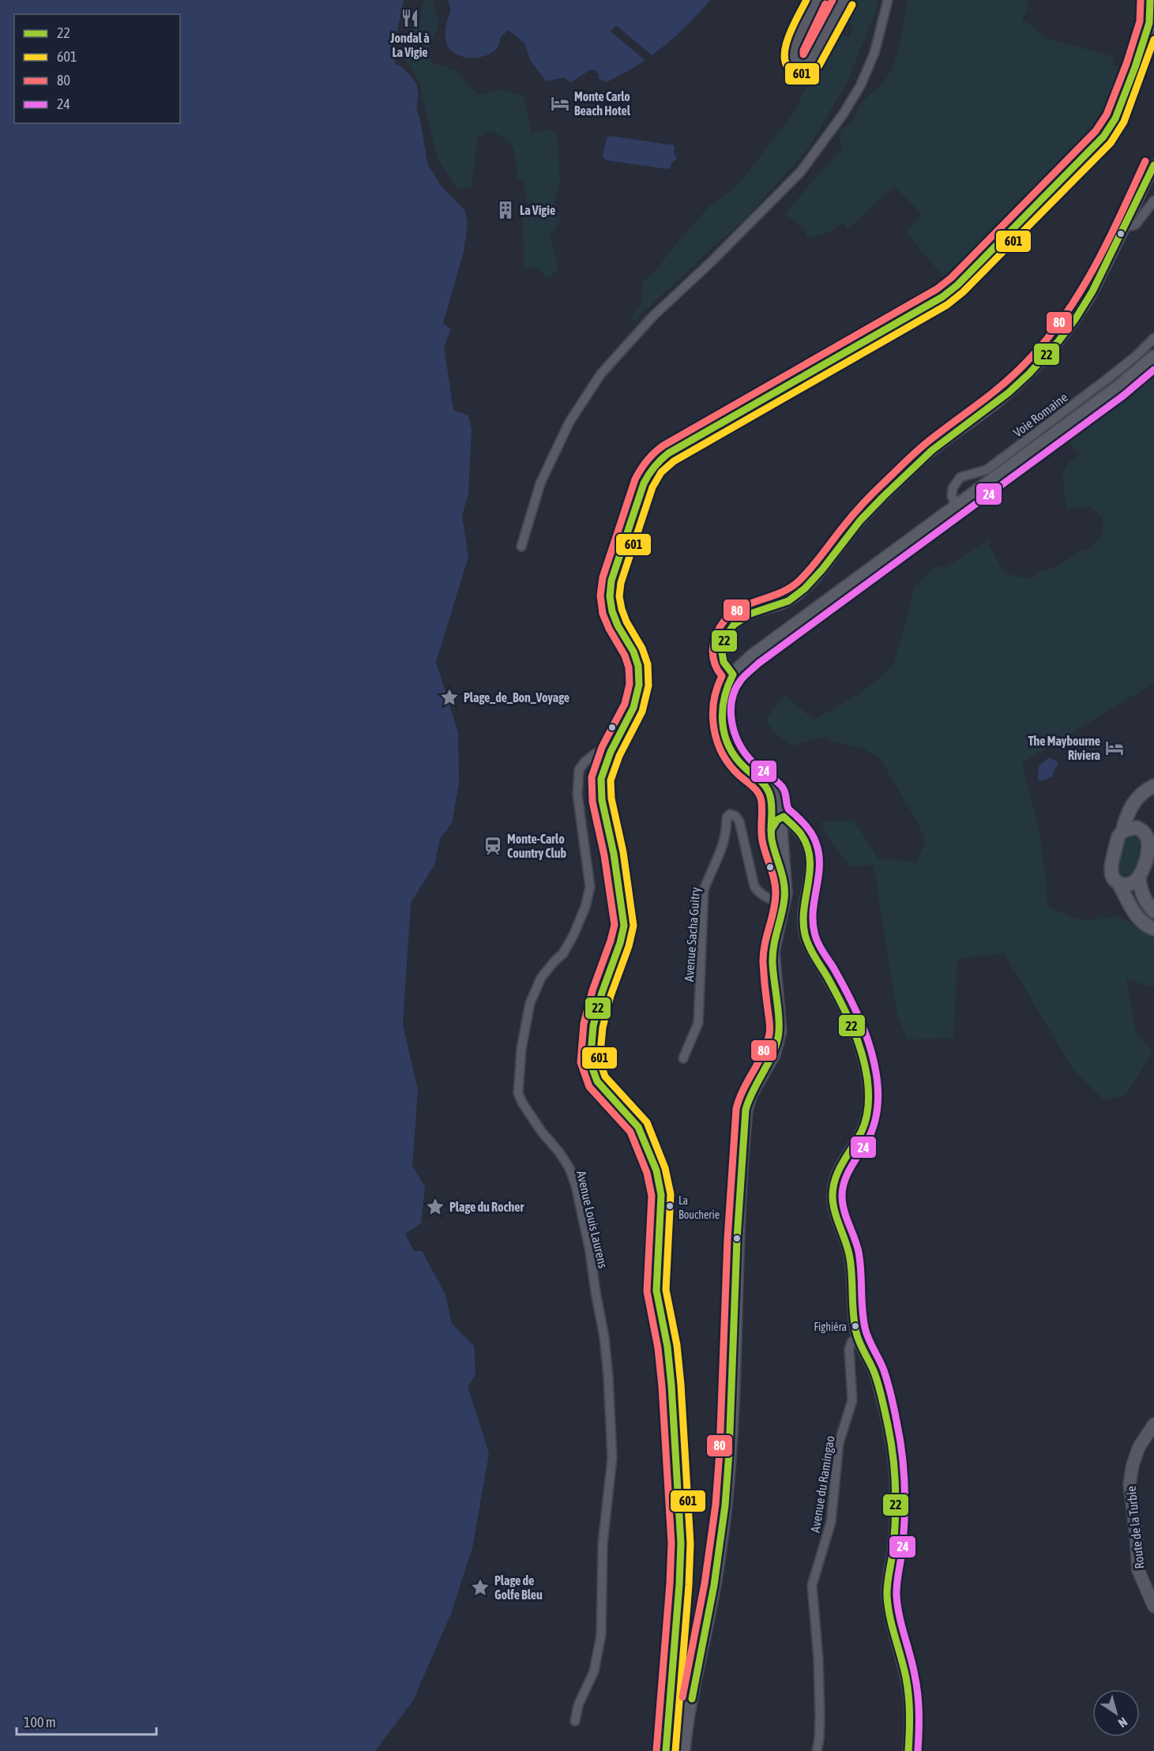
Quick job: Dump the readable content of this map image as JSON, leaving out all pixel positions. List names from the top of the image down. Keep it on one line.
{"streets":{"main road":["Route de la Turbie"],"street":["Voie Romaine","Avenue Sacha Guitry","Avenue Louis Laurens","Avenue du Ramingao"]},"places":{"restaurant":["Jondal à La Vigie"],"hotel":["Monte Carlo Beach Hotel","The Maybourne Riviera"],"building":["La Vigie"],"place":["Plage_de_Bon_Voyage","Plage du Rocher","Plage de Golfe Bleu"],"station":["Monte-Carlo Country Club"],"other":["La Boucherie","Fighiéra"]},"lines":["transit line 22","transit line 601","transit line 80","transit line 24"],"legend":["22","601","80","24"],"scale_bar":"100 m","north":"bottom right"}
